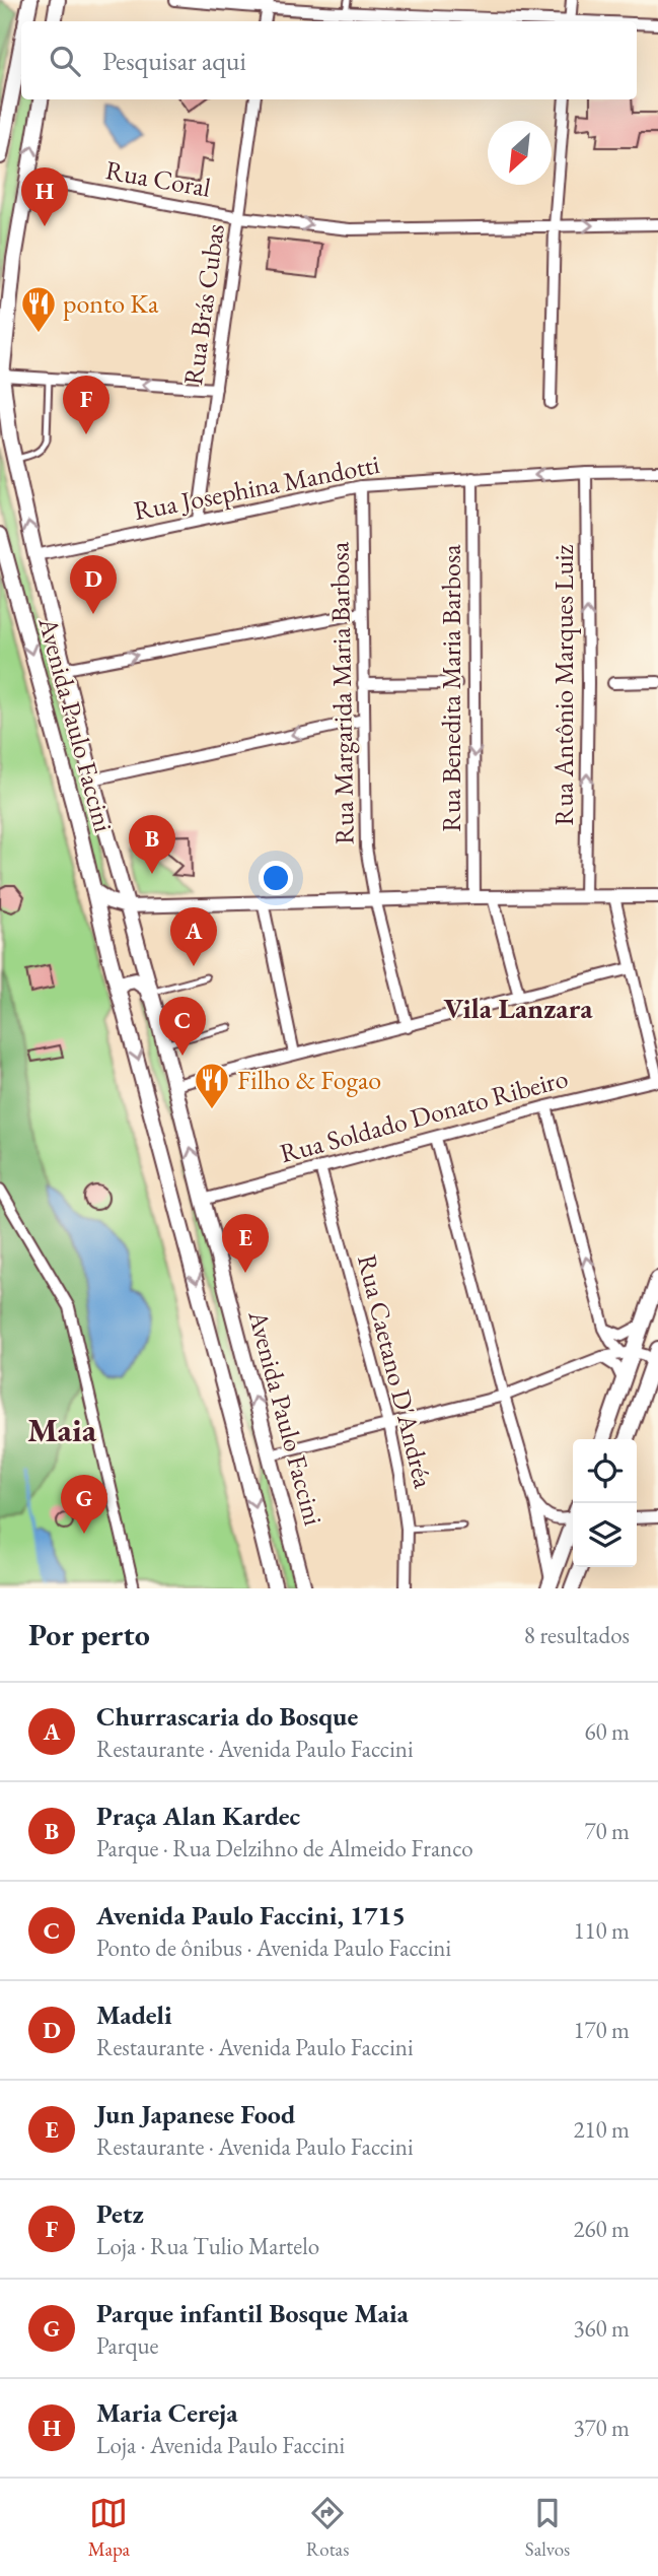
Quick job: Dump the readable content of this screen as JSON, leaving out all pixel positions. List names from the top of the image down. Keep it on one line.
{"streets":{"main road":["Avenida Paulo Faccini"],"street":["Rua Coral","Rua Brás Cubas","Rua Josephina Mandotti","Rua Antônio Marques Luiz","Rua Benedita Maria Barbosa","Rua Margarida Maria Barbosa","Rua Soldado Donato Ribeiro","Rua Caetano D'Andréa"]},"crossings":[["Rua Coral","Rua Brás Cubas"],["Rua Coral","Avenida Paulo Faccini"],["Rua Brás Cubas","Rua Josephina Mandotti"],["Rua Josephina Mandotti","Rua Antônio Marques Luiz"],["Rua Josephina Mandotti","Rua Benedita Maria Barbosa"],["Rua Josephina Mandotti","Rua Margarida Maria Barbosa"],["Rua Josephina Mandotti","Avenida Paulo Faccini"],["Avenida Paulo Faccini","Rua Soldado Donato Ribeiro"],["Rua Soldado Donato Ribeiro","Rua Caetano D'Andréa"]],"one_way":["Rua Coral","Rua Antônio Marques Luiz","Rua Benedita Maria Barbosa"],"districts":["Vila Lanzara","Maia"],"places":{"restaurant":["ponto Ka","Filho & Fogao"]},"north":"bottom left","page":{"search":"Pesquisar aqui","pins":["H","F","D","B","A","C","E","G"],"heading":["Por perto","8 resultados"],"list":[{"mark":"A","name":"Churrascaria do Bosque","note":"Restaurante · Avenida Paulo Faccini","value":"60 m"},{"mark":"B","name":"Praça Alan Kardec","note":"Parque · Rua Delzihno de Almeido Franco","value":"70 m"},{"mark":"C","name":"Avenida Paulo Faccini, 1715","note":"Ponto de ônibus · Avenida Paulo Faccini","value":"110 m"},{"mark":"D","name":"Madeli","note":"Restaurante · Avenida Paulo Faccini","value":"170 m"},{"mark":"E","name":"Jun Japanese Food","note":"Restaurante · Avenida Paulo Faccini","value":"210 m"},{"mark":"F","name":"Petz","note":"Loja · Rua Tulio Martelo","value":"260 m"},{"mark":"G","name":"Parque infantil Bosque Maia","note":"Parque","value":"360 m"},{"mark":"H","name":"Maria Cereja","note":"Loja · Avenida Paulo Faccini","value":"370 m"}],"nav":["Mapa","Rotas","Salvos"]}}
